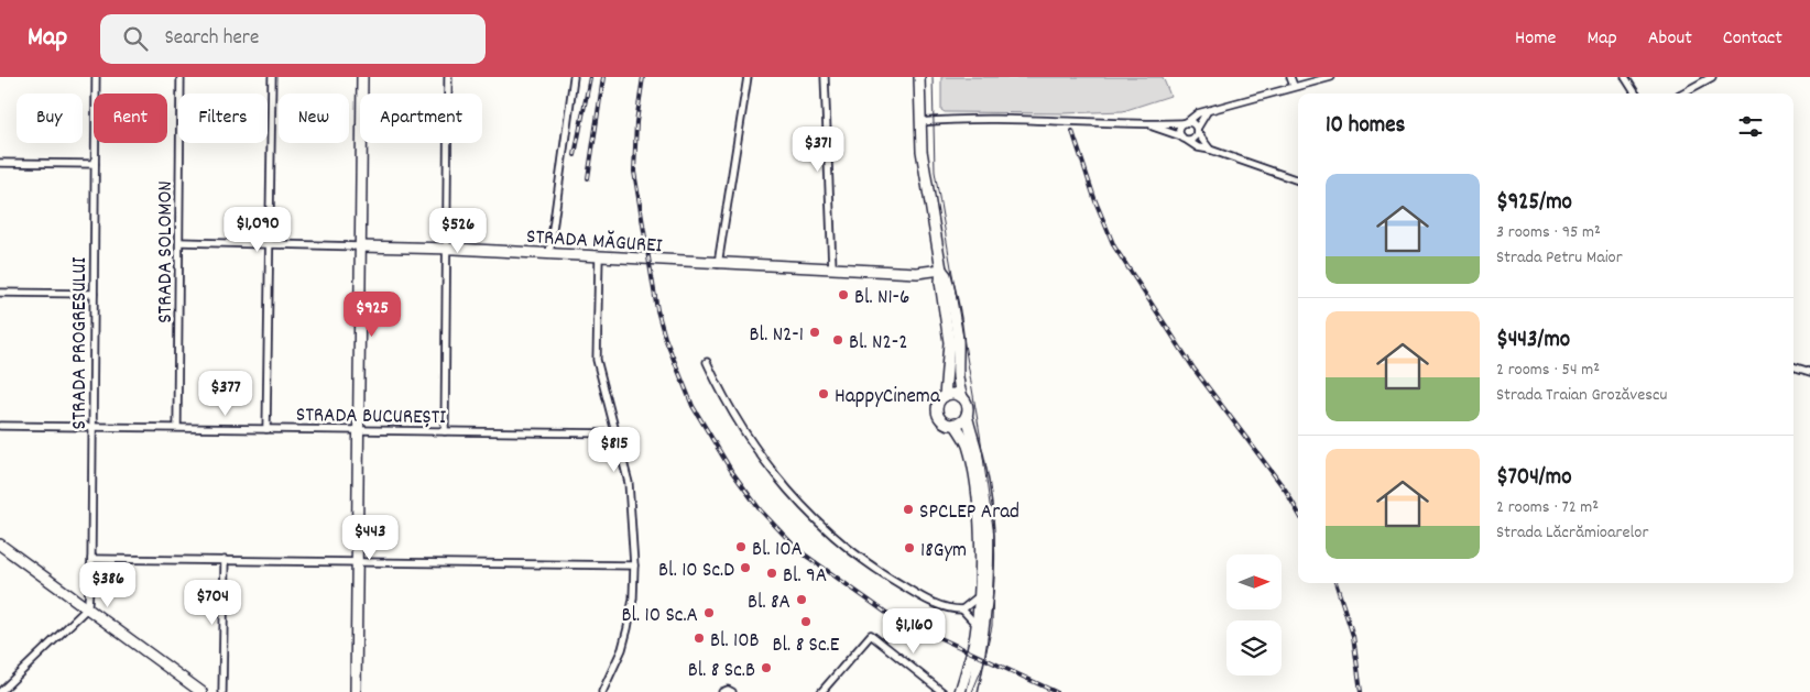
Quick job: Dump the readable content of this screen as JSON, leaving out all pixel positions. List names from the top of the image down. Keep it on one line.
{"streets":{"street":["STRADA MĂGUREI","STRADA SOLOMON","STRADA PROGRESULUI","STRADA BUCUREȘTI"]},"crossings":[["STRADA MĂGUREI","STRADA SOLOMON"],["STRADA SOLOMON","STRADA BUCUREȘTI"],["STRADA PROGRESULUI","STRADA BUCUREȘTI"]],"places":["Bl. N1-6","Bl. N2-1","Bl. N2-2","HappyCinema","SPCLEP Arad","Bl. 10A","18Gym","Bl. 10 Sc.D","Bl. 9A","Bl. 8A","Bl. 10 Sc.A","Bl. 8 Sc.E","Bl. 10B","Bl. 8 Sc.B"],"north":"right","page":{"header":"Map","search":"Search here","nav":["Home","Map","About","Contact"],"chip":["Buy","Rent","Filters","New","Apartment"],"heading":"10 homes","price":["$371","$1,090","$526","$925","$377","$815","$443","$386","$704","$1,160"],"list":[{"name":"$925/mo","note":"3 rooms · 95 m² · Strada Petru Maior"},{"name":"$443/mo","note":"2 rooms · 54 m² · Strada Traian Grozăvescu"},{"name":"$704/mo","note":"2 rooms · 72 m² · Strada Lăcrămioarelor"}]}}
